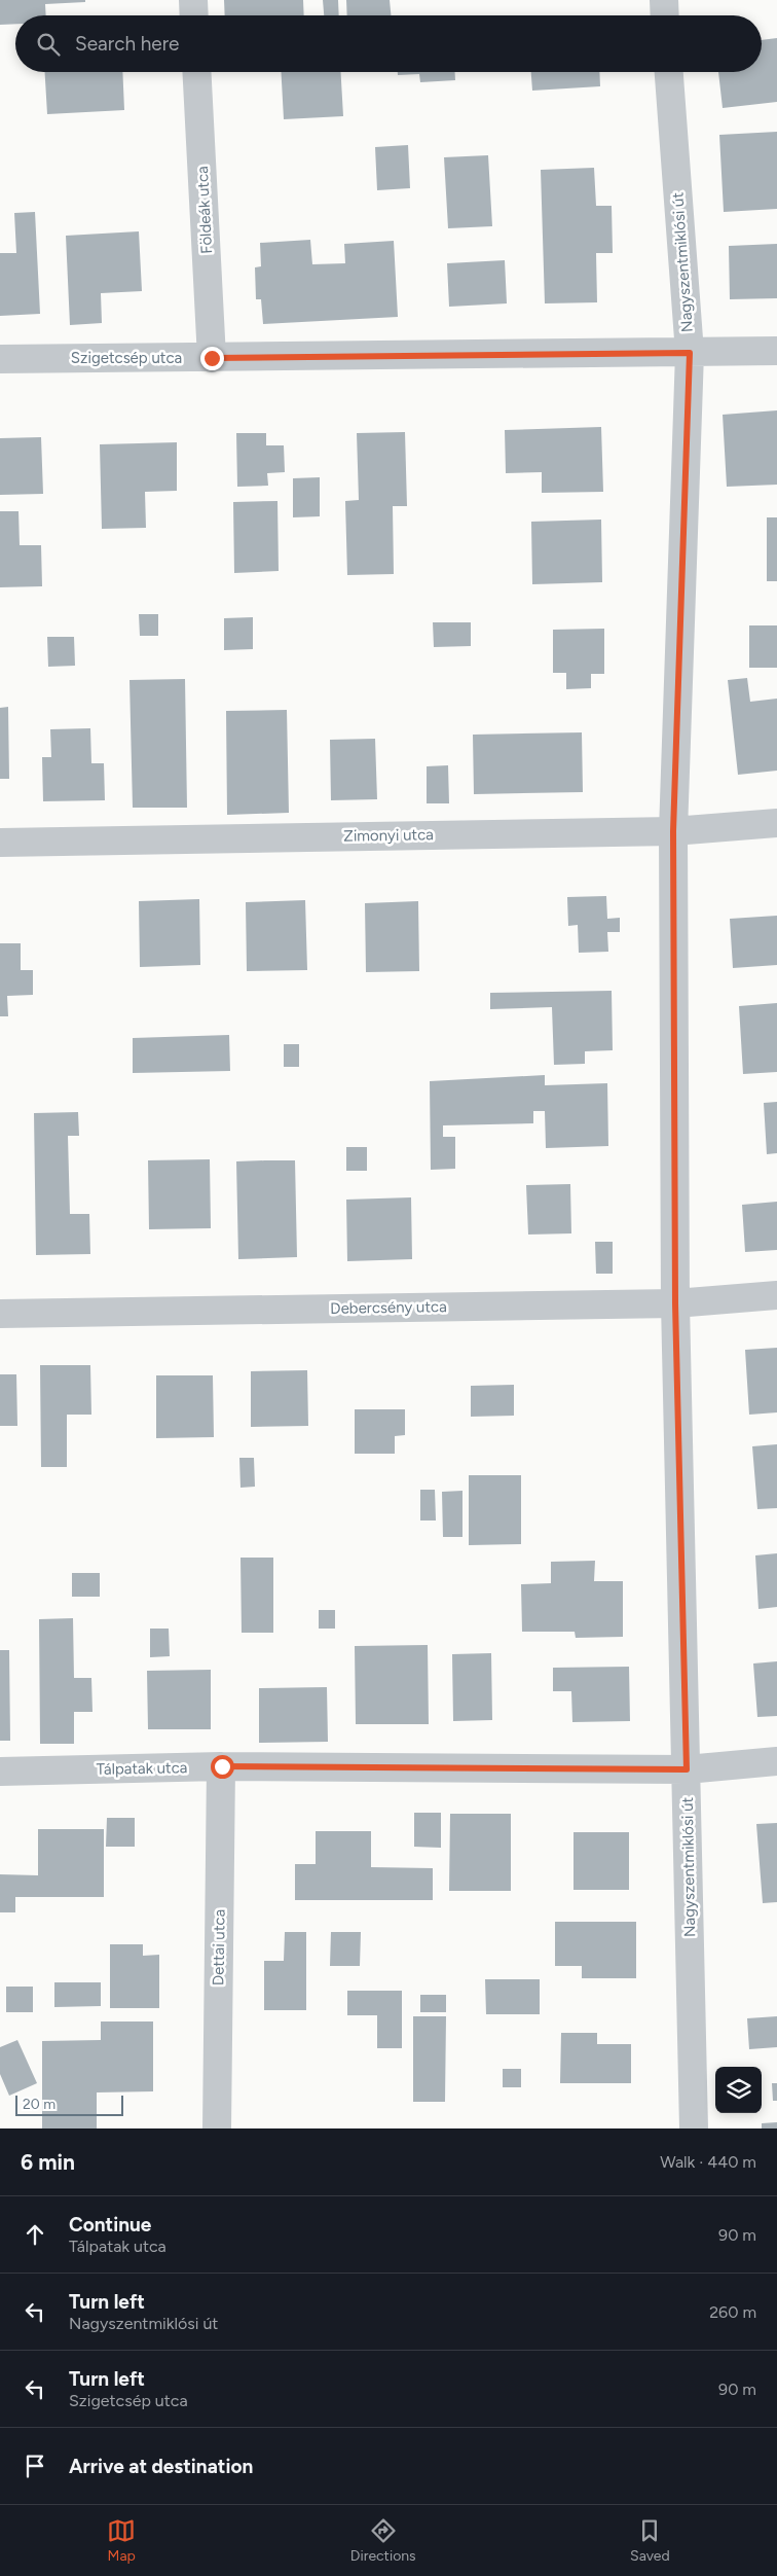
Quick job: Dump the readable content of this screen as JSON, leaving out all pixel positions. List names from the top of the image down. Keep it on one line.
{"streets":{"street":["Földeák utca","Nagyszentmiklósi út","Szigetcsép utca","Zimonyi utca","Debercsény utca","Tálpatak utca","Dettai utca"]},"crossings":[["Földeák utca","Szigetcsép utca"],["Nagyszentmiklósi út","Szigetcsép utca"],["Nagyszentmiklósi út","Zimonyi utca"],["Nagyszentmiklósi út","Debercsény utca"],["Nagyszentmiklósi út","Tálpatak utca"],["Tálpatak utca","Dettai utca"]],"scale_bar":"20 m","page":{"search":"Search here","scale":"20 m","heading":["6 min","Walk · 440 m"],"list":[["Continue","Tálpatak utca","90 m"],["Turn left","Nagyszentmiklósi út","260 m"],["Turn left","Szigetcsép utca","90 m"],"Arrive at destination"],"nav":["Map","Directions","Saved"]}}
